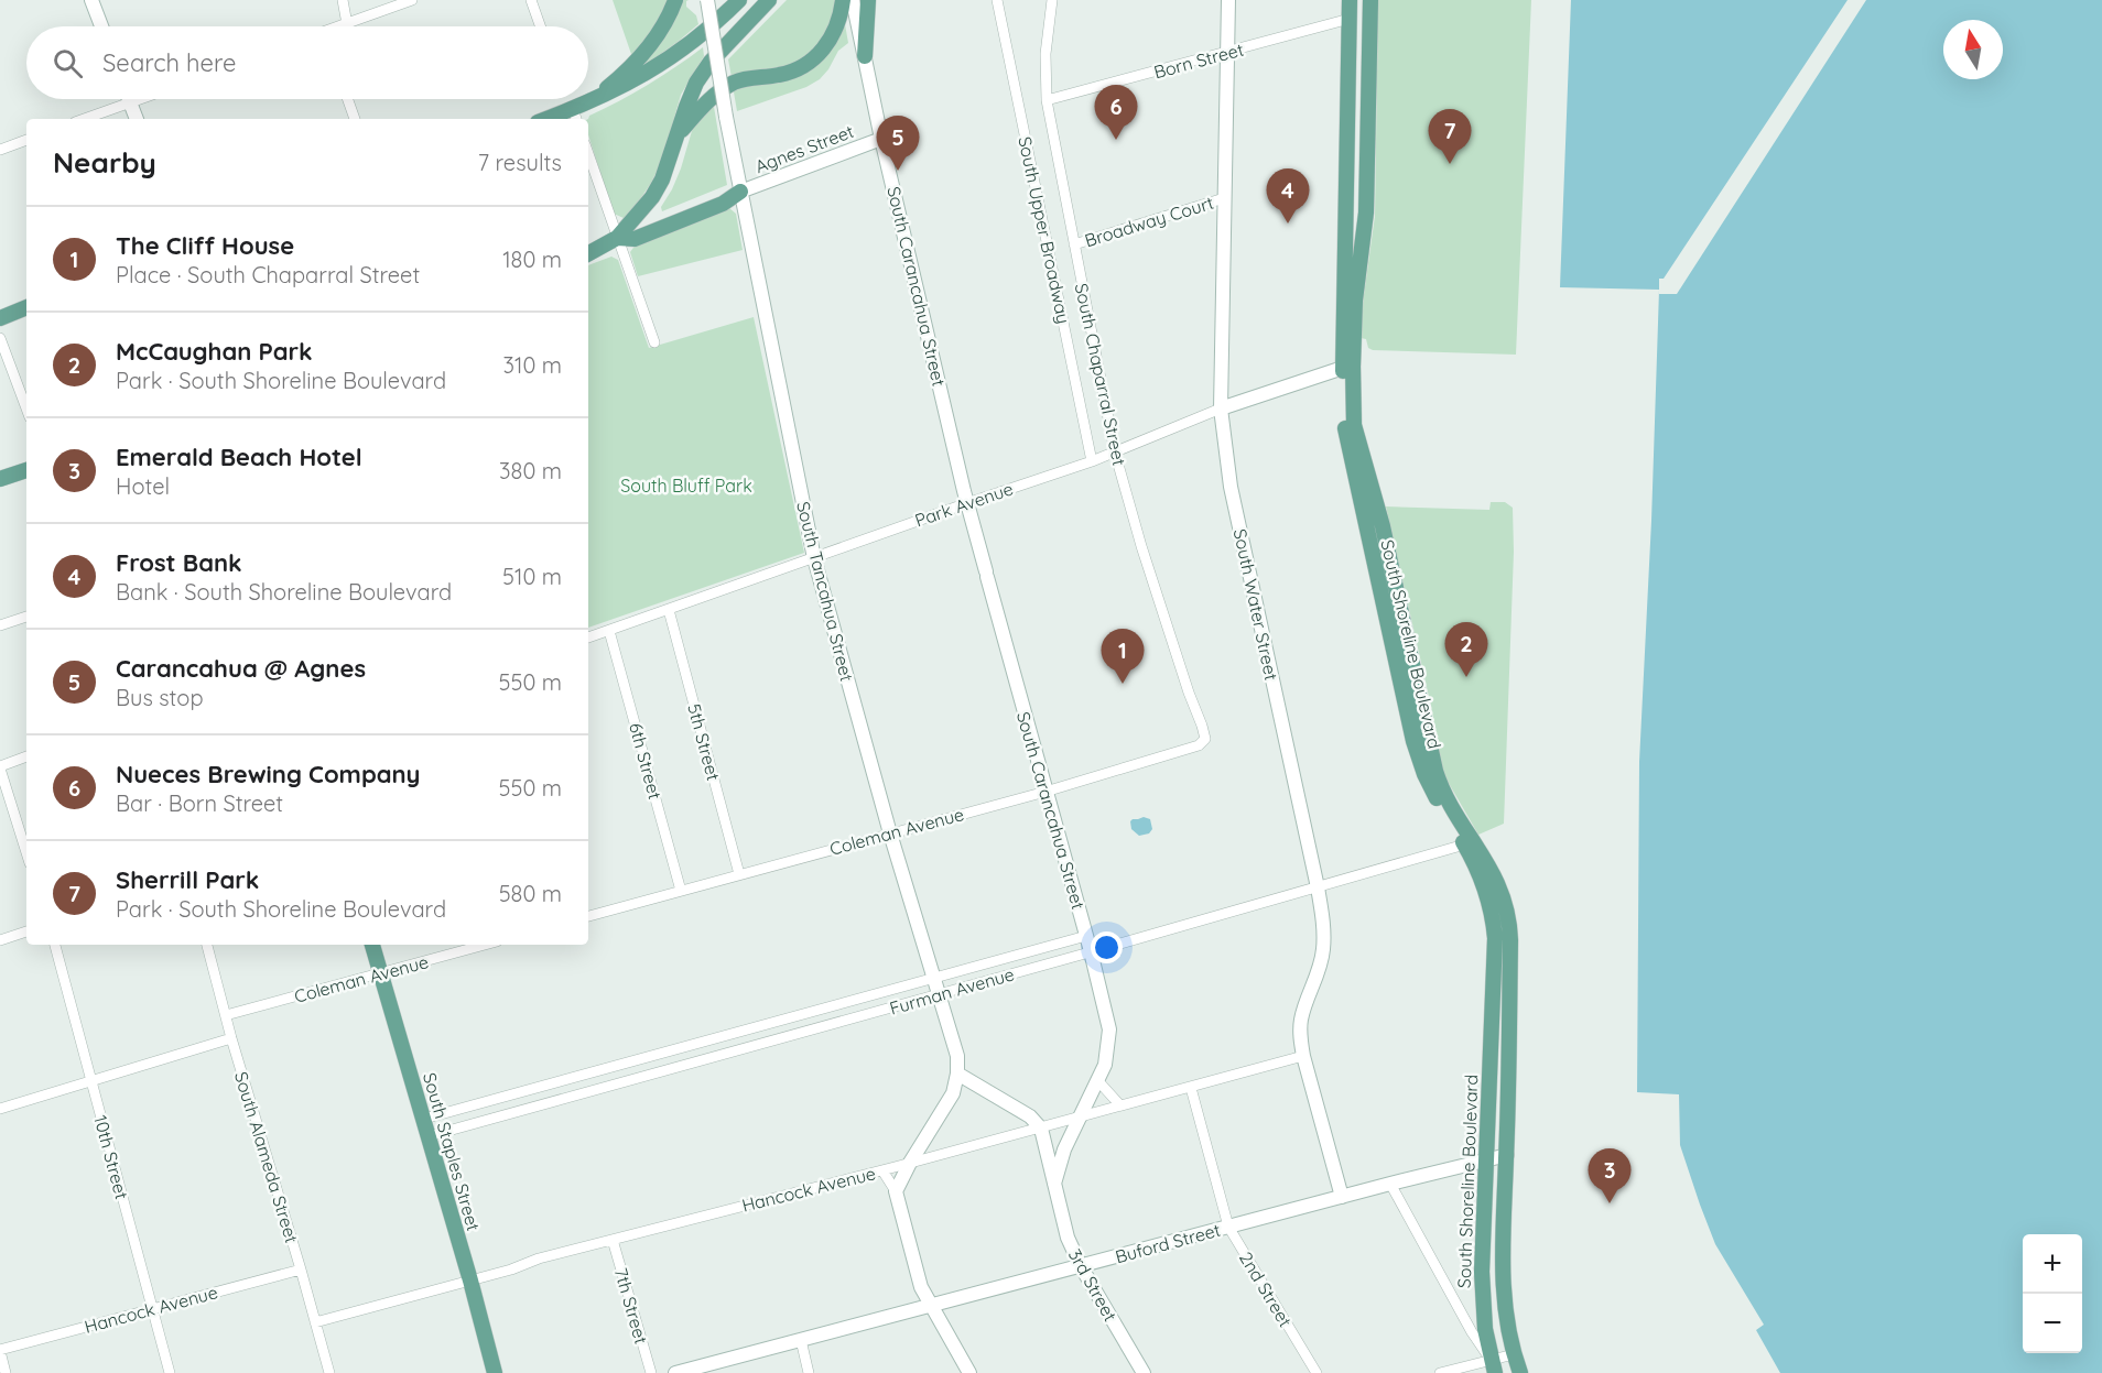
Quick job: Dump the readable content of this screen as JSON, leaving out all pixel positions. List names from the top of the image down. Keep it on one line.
{"streets":{"main road":["Agnes Street","South Carancahua Street","Park Avenue","South Tancahua Street","South Water Street","South Shoreline Boulevard","South Staples Street","Buford Street","3rd Street"],"street":["Born Street","Broadway Court","South Upper Broadway","South Chaparral Street","5th Street","6th Street","Coleman Avenue","Furman Avenue","10th Street","South Alameda Street","Hancock Avenue","2nd Street","7th Street"]},"crossings":[["Born Street","South Chaparral Street"],["Born Street","South Water Street"],["Born Street","South Shoreline Boulevard"],["Agnes Street","South Carancahua Street"],["Agnes Street","South Tancahua Street"],["Broadway Court","South Chaparral Street"],["Broadway Court","South Water Street"],["South Upper Broadway","Park Avenue"],["South Carancahua Street","Park Avenue"],["South Carancahua Street","Coleman Avenue"],["South Carancahua Street","Furman Avenue"],["South Carancahua Street","Hancock Avenue"],["South Carancahua Street","3rd Street"],["South Chaparral Street","Park Avenue"],["South Chaparral Street","Coleman Avenue"],["Park Avenue","South Tancahua Street"],["Park Avenue","South Water Street"],["Park Avenue","South Shoreline Boulevard"],["Park Avenue","5th Street"],["Park Avenue","6th Street"],["South Tancahua Street","Coleman Avenue"],["South Tancahua Street","Furman Avenue"],["South Tancahua Street","Hancock Avenue"],["South Water Street","Furman Avenue"],["South Water Street","Hancock Avenue"],["South Water Street","Buford Street"],["South Shoreline Boulevard","Furman Avenue"],["South Shoreline Boulevard","Buford Street"],["5th Street","Coleman Avenue"],["6th Street","Coleman Avenue"],["Coleman Avenue","South Staples Street"],["Coleman Avenue","South Alameda Street"],["Furman Avenue","South Staples Street"],["South Staples Street","Hancock Avenue"],["10th Street","Hancock Avenue"],["South Alameda Street","Hancock Avenue"],["Hancock Avenue","3rd Street"],["Hancock Avenue","2nd Street"],["Hancock Avenue","7th Street"],["Buford Street","3rd Street"],["Buford Street","2nd Street"]],"parks":["South Bluff Park"],"north":"top","page":{"search":"Search here","pins":["6","7","5","4","2","1","3"],"heading":["Nearby","7 results"],"list":[{"mark":"1","name":"The Cliff House","note":"Place · South Chaparral Street","value":"180 m"},{"mark":"2","name":"McCaughan Park","note":"Park · South Shoreline Boulevard","value":"310 m"},{"mark":"3","name":"Emerald Beach Hotel","note":"Hotel","value":"380 m"},{"mark":"4","name":"Frost Bank","note":"Bank · South Shoreline Boulevard","value":"510 m"},{"mark":"5","name":"Carancahua @ Agnes","note":"Bus stop","value":"550 m"},{"mark":"6","name":"Nueces Brewing Company","note":"Bar · Born Street","value":"550 m"},{"mark":"7","name":"Sherrill Park","note":"Park · South Shoreline Boulevard","value":"580 m"}],"map_buttons":["+","−"]}}
